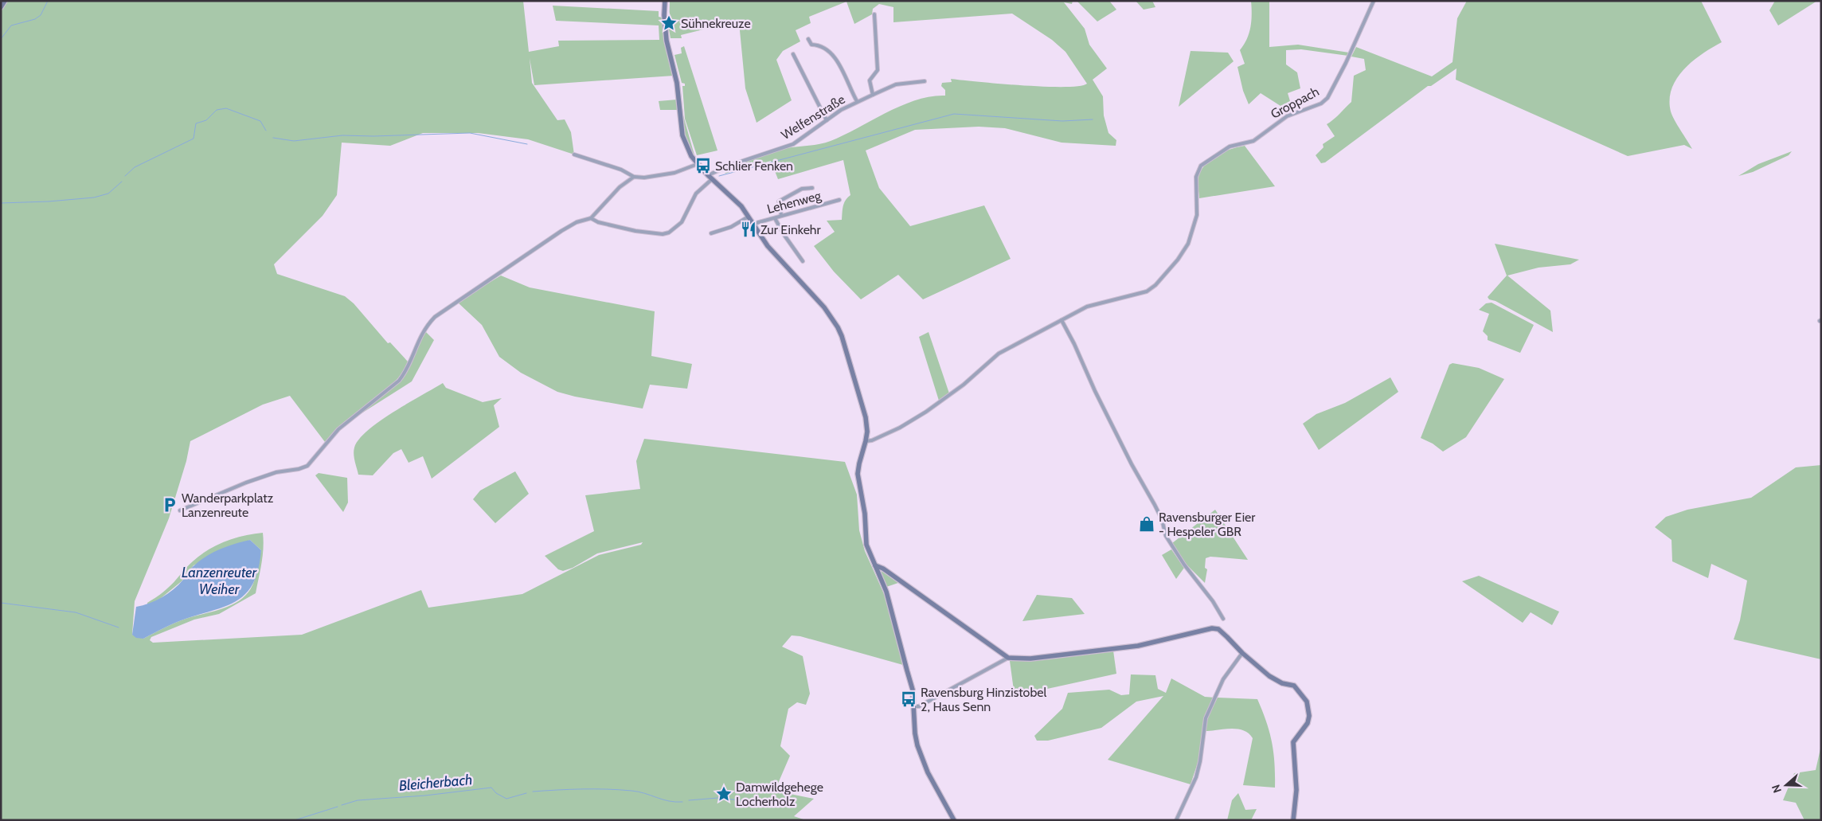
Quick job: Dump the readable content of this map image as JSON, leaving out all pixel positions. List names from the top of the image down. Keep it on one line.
{"streets":{"street":["Groppach","Welfenstraße","Lehenweg"]},"water":["Lanzenreuter Weiher","Bleicherbach"],"places":{"place":["Sühnekreuze","Damwildgehege Locherholz"],"bus stop":["Schlier Fenken","Ravensburg Hinzistobel 2, Haus Senn"],"restaurant":["Zur Einkehr"],"parking":["Wanderparkplatz Lanzenreute"],"shop":["Ravensburger Eier - Hespeler GBR"]},"north":"left"}
